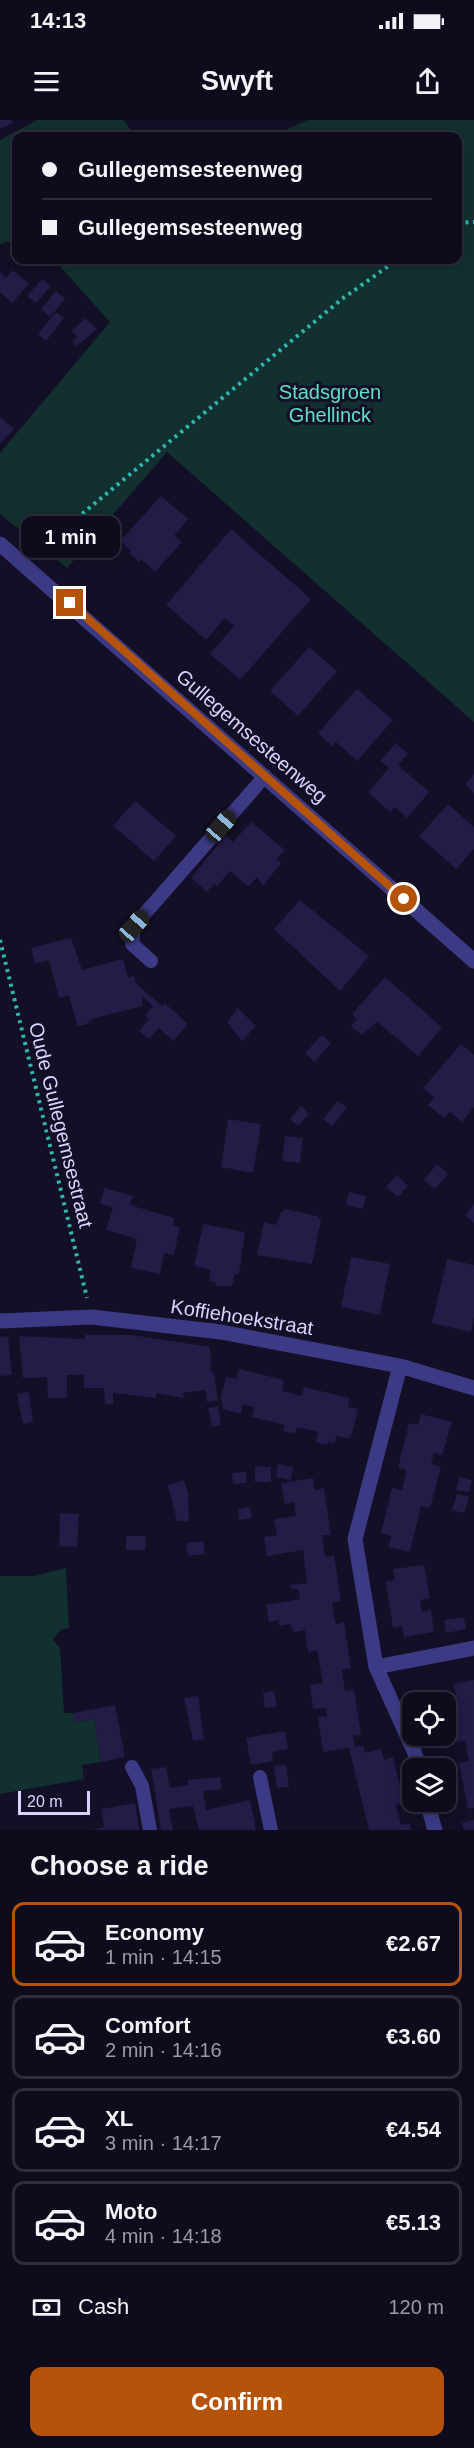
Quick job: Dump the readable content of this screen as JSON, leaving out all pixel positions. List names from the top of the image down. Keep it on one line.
{"streets":{"street":["Gullegemsesteenweg","Koffiehoekstraat"],"path":["Oude Gullegemsestraat"]},"crossings":[["Oude Gullegemsestraat","Koffiehoekstraat"]],"parks":["Stadsgroen Ghellinck"],"scale_bar":"20 m","page":{"status":"14:13","header":"Swyft","banner":["Gullegemsesteenweg","Gullegemsesteenweg"],"bubble":"1 min","scale":"20 m","heading":"Choose a ride","list":[{"name":"Economy","note":"1 min · 14:15","value":"€2.67"},{"name":"Comfort","note":"2 min · 14:16","value":"€3.60"},{"name":"XL","note":"3 min · 14:17","value":"€4.54"},{"name":"Moto","note":"4 min · 14:18","value":"€5.13"}],"pay":["Cash","120 m"],"buttons":"Confirm"}}
